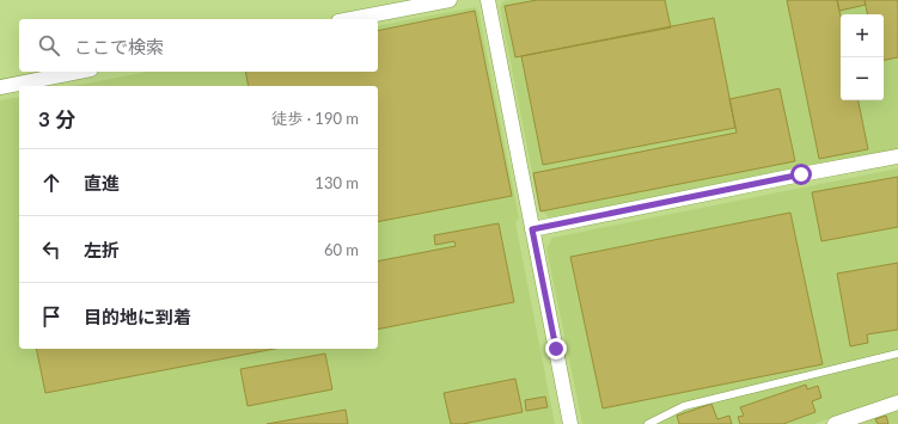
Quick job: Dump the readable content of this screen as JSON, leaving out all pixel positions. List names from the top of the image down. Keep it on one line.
{"page":{"map_buttons":["+","−"],"search":"ここで検索","heading":["3 分","徒歩 · 190 m"],"list":[["直進","130 m"],["左折","60 m"],"目的地に到着"]}}
